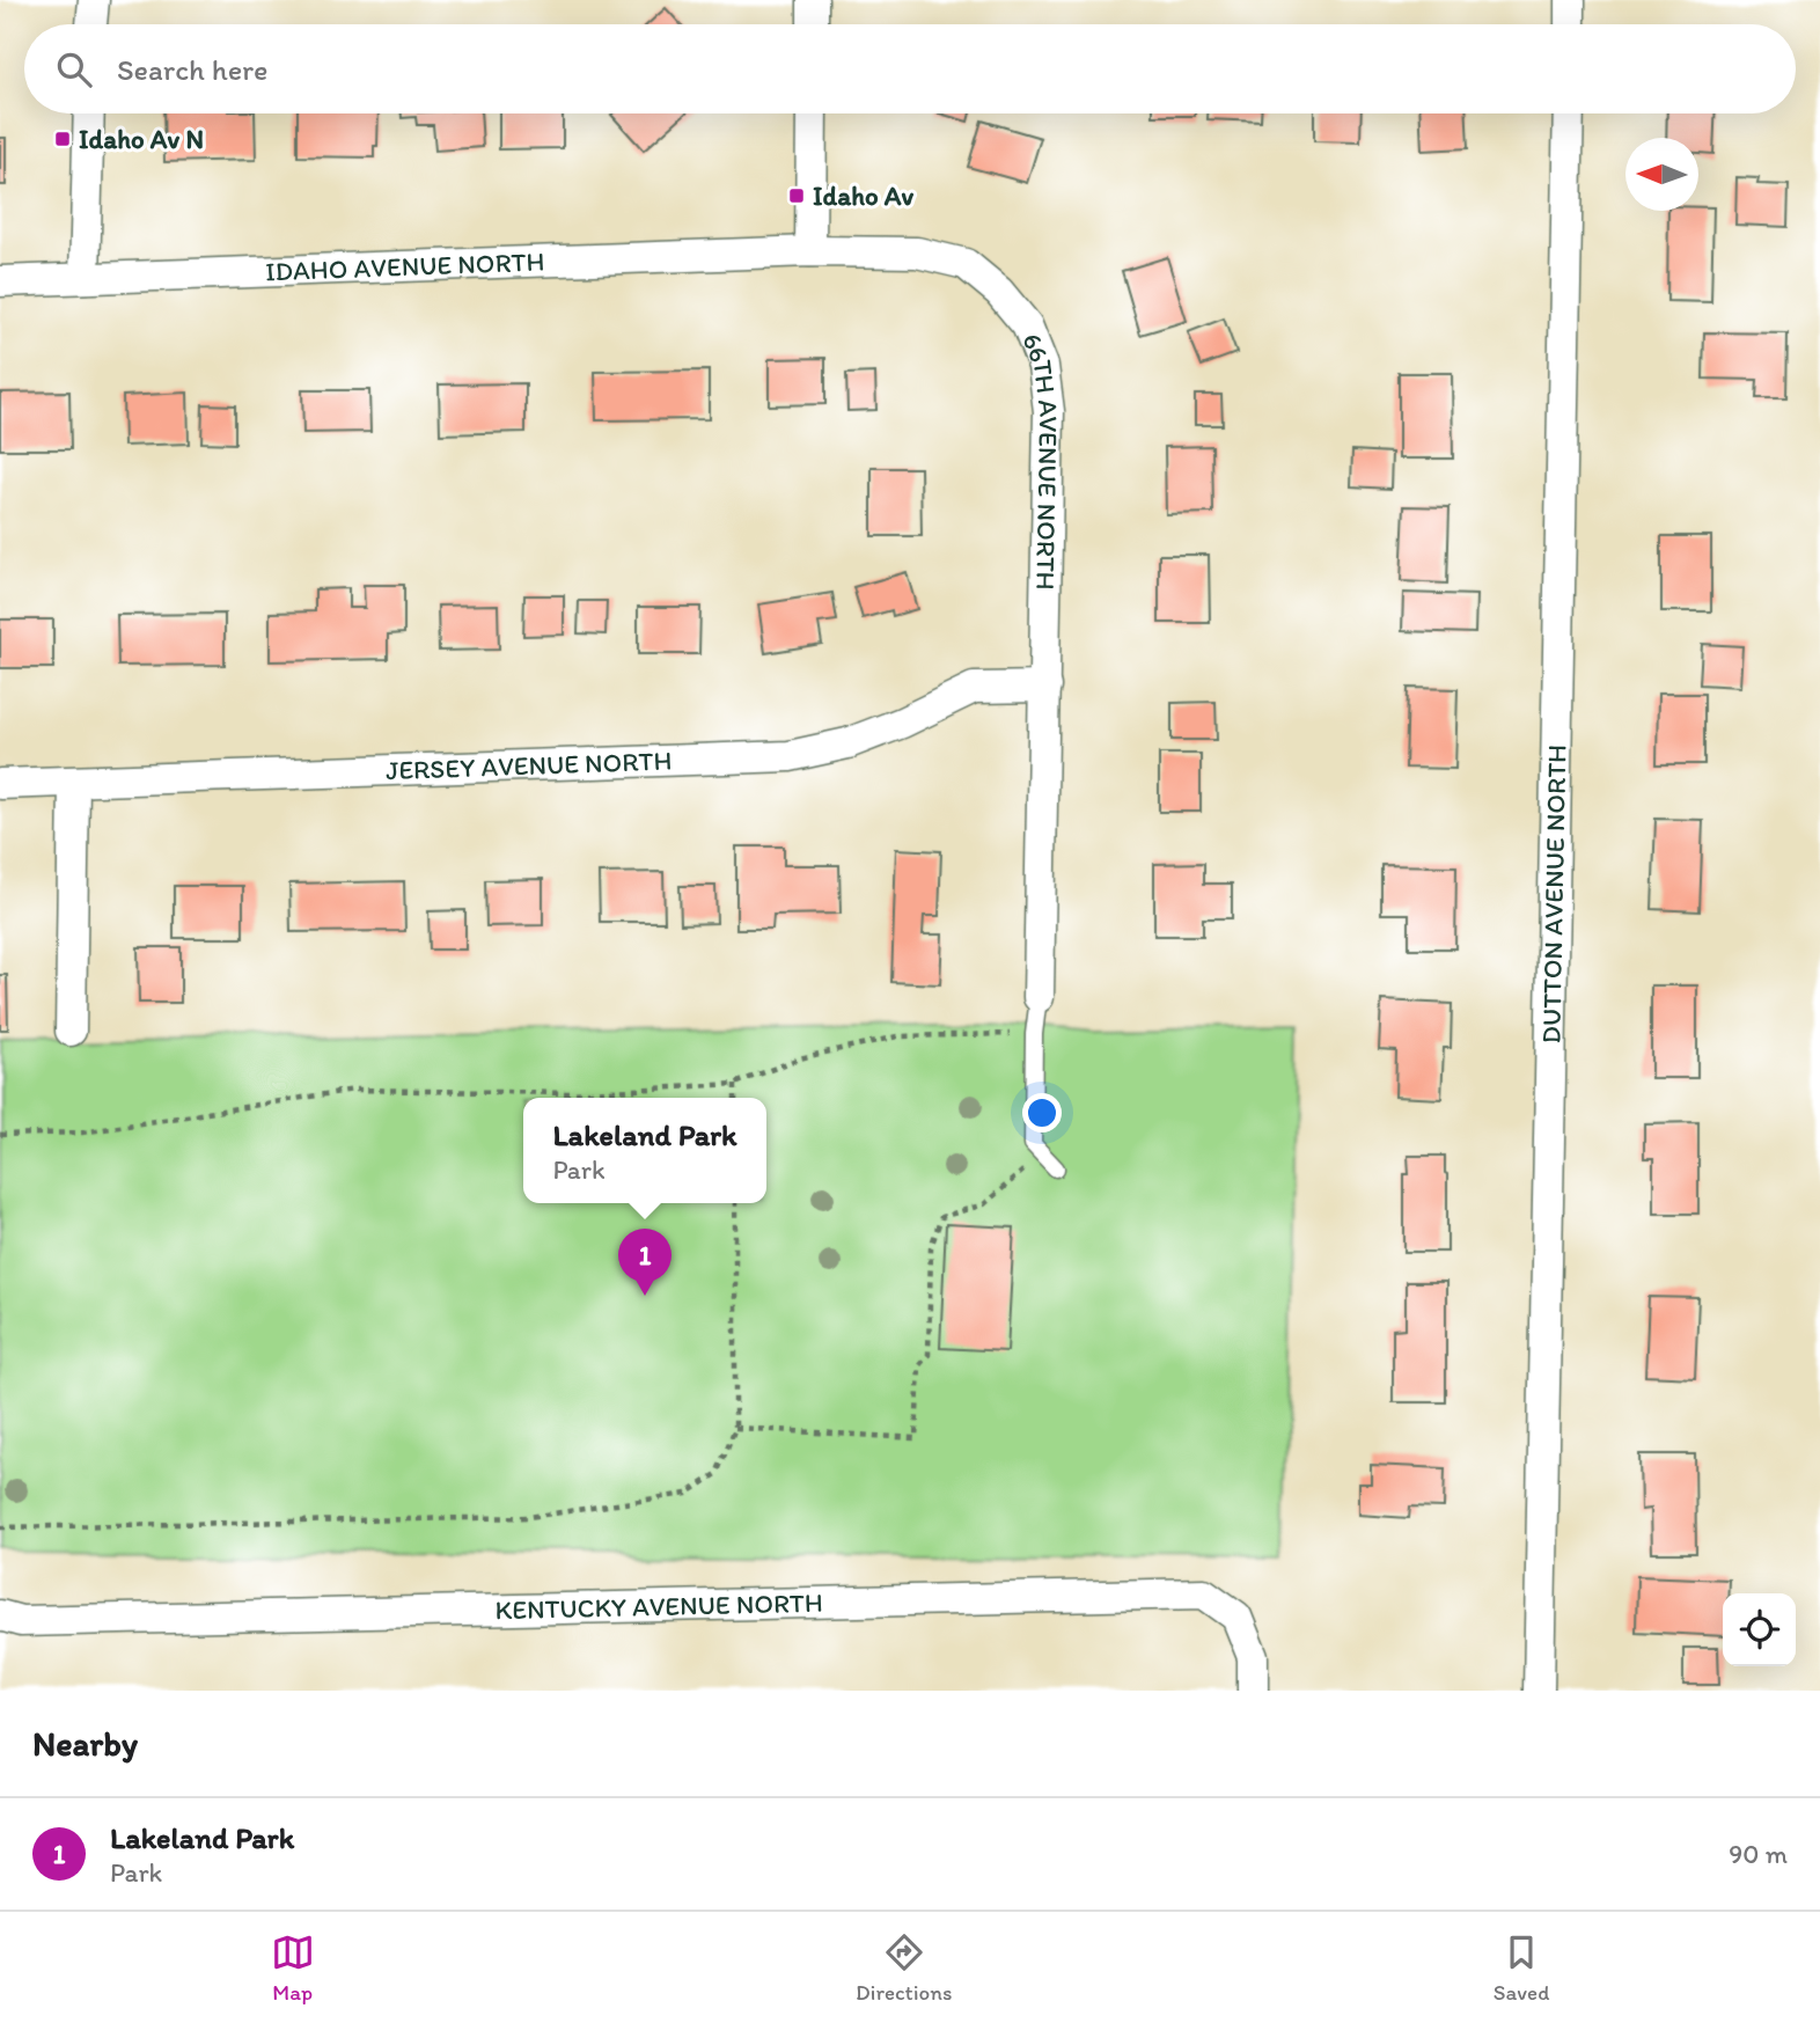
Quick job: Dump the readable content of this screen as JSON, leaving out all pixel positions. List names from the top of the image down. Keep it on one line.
{"streets":{"street":["IDAHO AVENUE NORTH","66TH AVENUE NORTH","JERSEY AVENUE NORTH","DUTTON AVENUE NORTH","KENTUCKY AVENUE NORTH"]},"crossings":[["IDAHO AVENUE NORTH","66TH AVENUE NORTH"],["66TH AVENUE NORTH","JERSEY AVENUE NORTH"]],"places":{"transit":["Idaho Av N","Idaho Av"]},"north":"left","page":{"search":"Search here","popup":["Lakeland Park","Park"],"pins":"1","heading":"Nearby","list":[{"mark":"1","name":"Lakeland Park","note":"Park","value":"90 m"}],"nav":["Map","Directions","Saved"]}}
